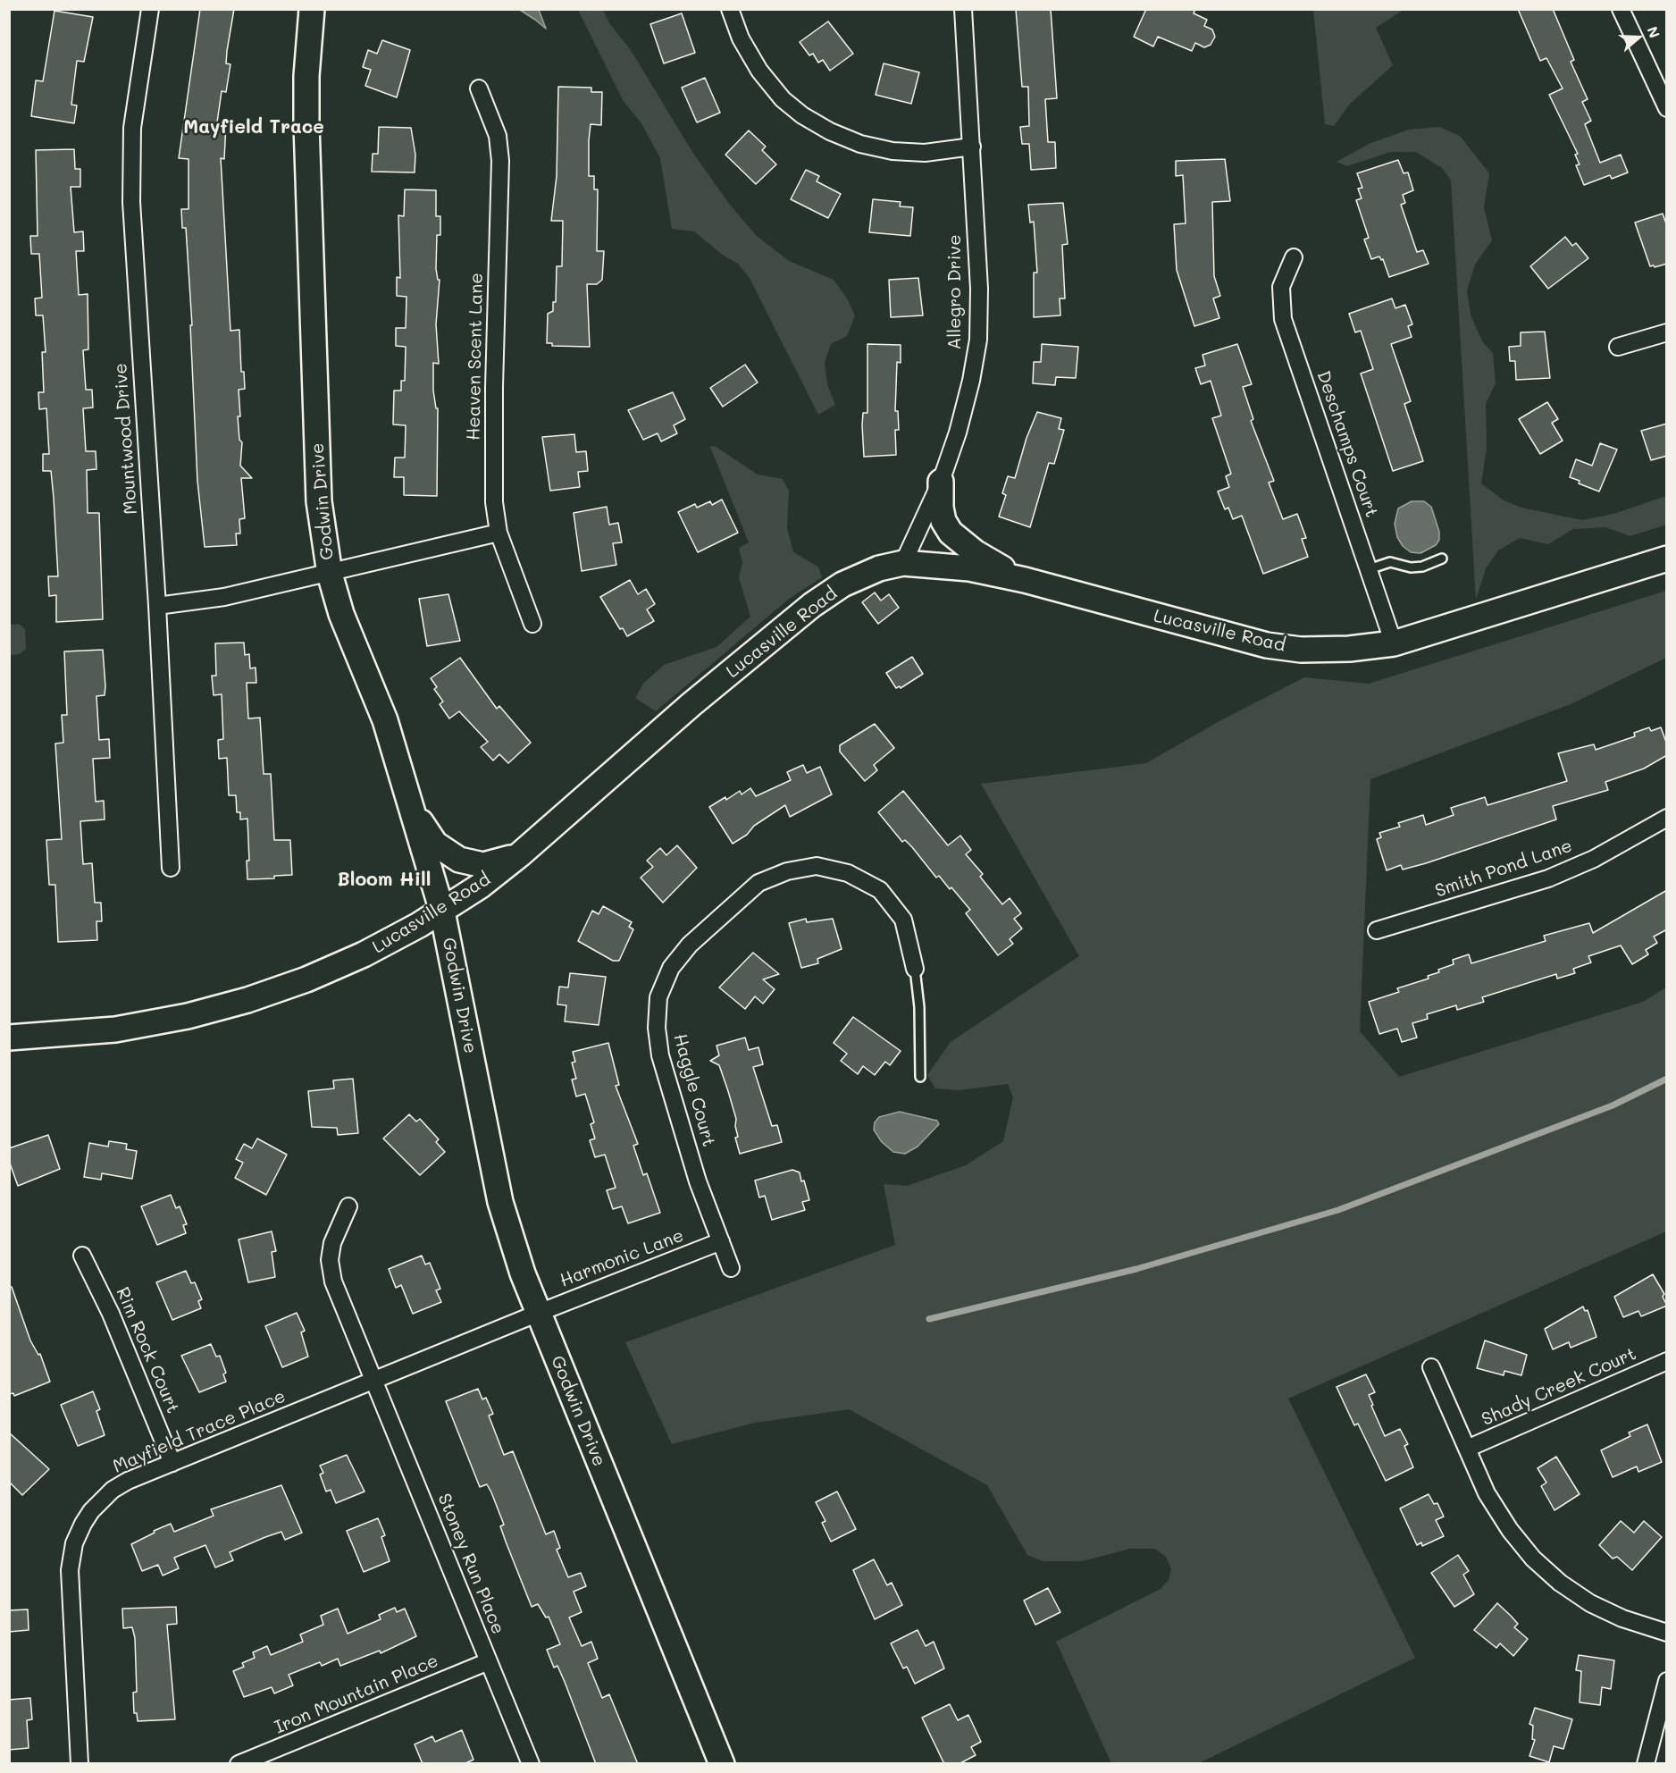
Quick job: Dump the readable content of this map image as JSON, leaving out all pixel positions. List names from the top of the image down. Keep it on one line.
{"streets":{"street":["Allegro Drive","Heaven Scent Lane","Mountwood Drive","Deschamps Court","Godwin Drive","Lucasville Road","Smith Pond Lane","Haggle Court","Harmonic Lane","Rim Rock Court","Shady Creek Court","Mayfield Trace Place","Stoney Run Place","Iron Mountain Place"]},"crossings":[["Allegro Drive","Lucasville Road"],["Deschamps Court","Lucasville Road"],["Godwin Drive","Lucasville Road"],["Godwin Drive","Harmonic Lane"],["Godwin Drive","Mayfield Trace Place"],["Haggle Court","Harmonic Lane"],["Harmonic Lane","Mayfield Trace Place"],["Rim Rock Court","Mayfield Trace Place"],["Mayfield Trace Place","Stoney Run Place"],["Stoney Run Place","Iron Mountain Place"]],"districts":["Mayfield Trace","Bloom Hill"],"north":"right"}
